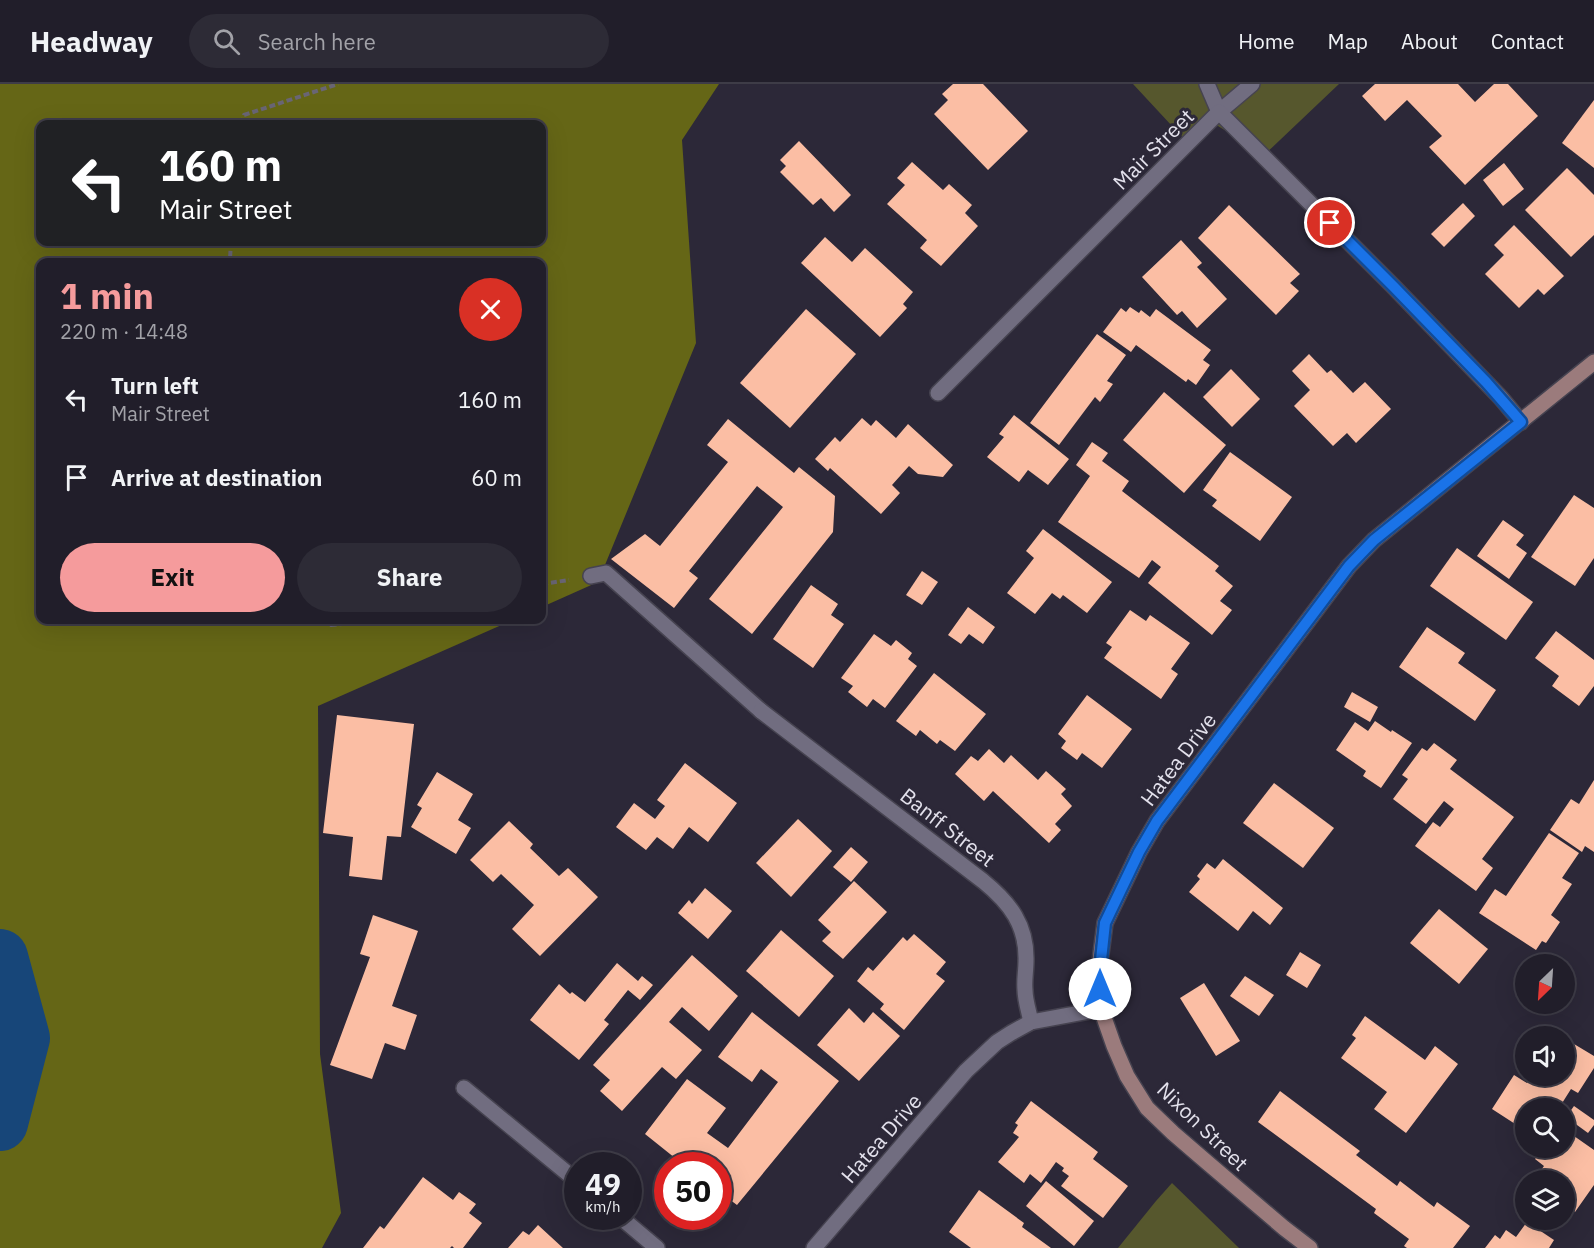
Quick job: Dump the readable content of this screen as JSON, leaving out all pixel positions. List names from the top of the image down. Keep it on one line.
{"streets":{"main road":["Hatea Drive","Nixon Street"],"street":["Mair Street","Banff Street"]},"crossings":[["Mair Street","Hatea Drive"],["Hatea Drive","Banff Street"],["Hatea Drive","Nixon Street"]],"north":"bottom left","page":{"header":"Headway","search":"Search here","nav":["Home","Map","About","Contact"],"turn":["160 m","Mair Street"],"heading":["1 min","220 m · 14:48"],"list":[{"name":"Turn left","note":"Mair Street","value":"160 m"},{"name":"Arrive at destination","value":"60 m"}],"buttons":["Exit","Share"],"speed":"49 km/h","limit":"50"}}
